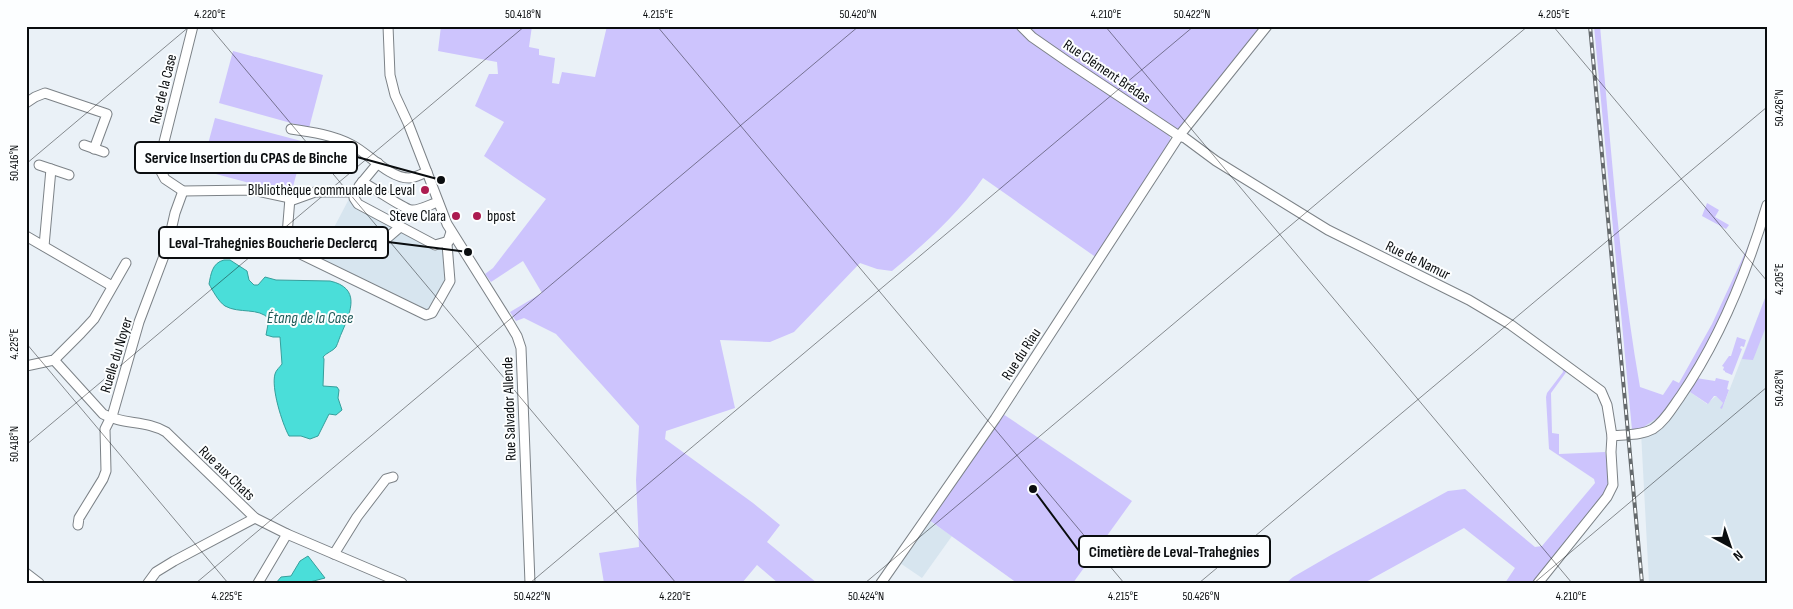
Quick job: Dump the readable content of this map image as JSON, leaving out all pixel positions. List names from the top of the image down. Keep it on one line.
{"streets":{"street":["Rue Clément Brédas","Rue de la Case","Rue de Namur","Rue du Riau","Ruelle du Noyer","Rue Salvador Allende","Rue aux Chats"]},"crossings":[["Rue Clément Brédas","Rue de Namur"],["Rue Clément Brédas","Rue du Riau"],["Rue de la Case","Ruelle du Noyer"],["Rue de Namur","Rue du Riau"],["Ruelle du Noyer","Rue aux Chats"]],"water":["Étang de la Case"],"places":["Service Insertion du CPAS de Binche","BIbliothèque communale de Leval","Steve Clara","bpost","Leval-Trahegnies Boucherie Declercq","Cimetière de Leval-Trahegnies"],"north":"bottom right","coordinates":["4.220°E","50.418°N","4.215°E","50.420°N","4.210°E","50.422°N","4.205°E","50.426°N","50.416°N","4.225°E","50.428°N","50.424°N"]}
